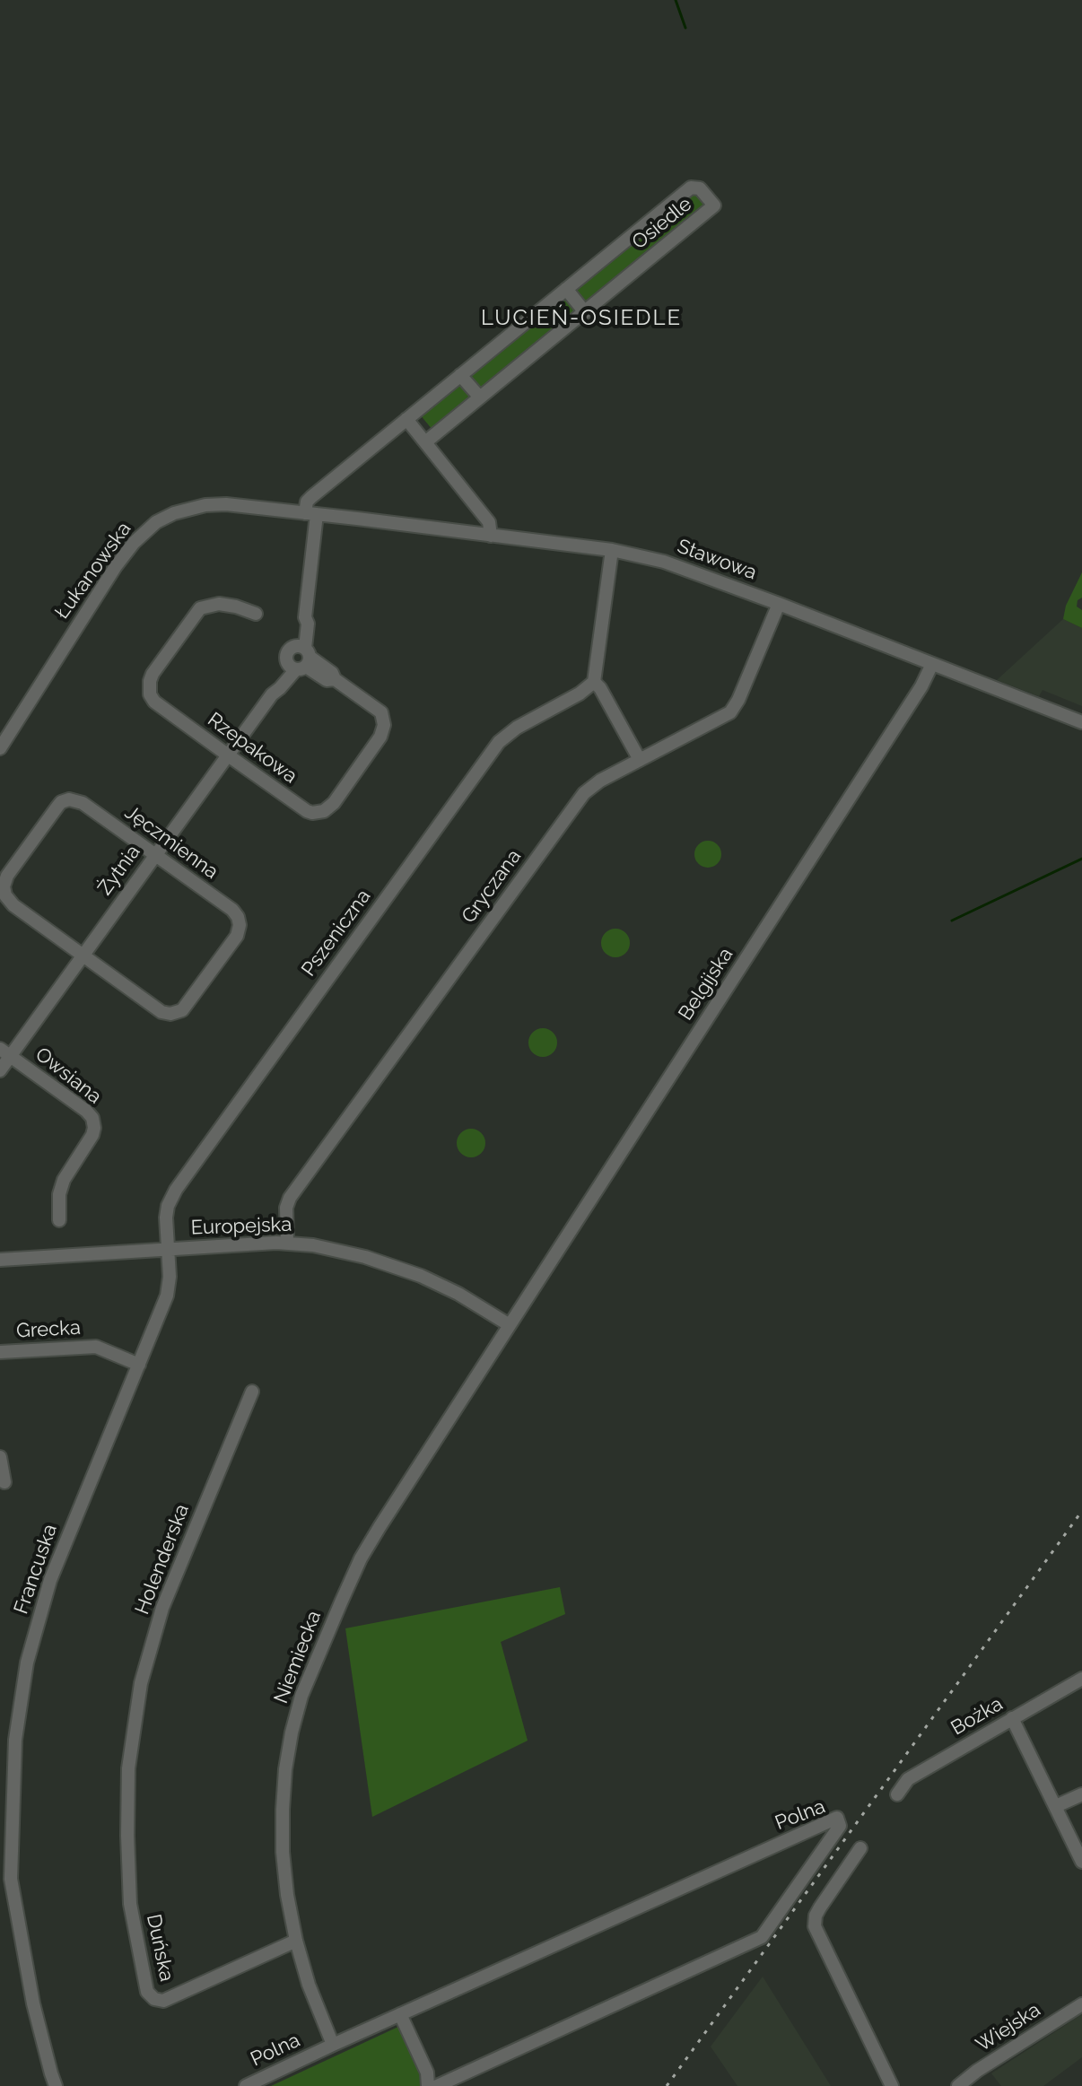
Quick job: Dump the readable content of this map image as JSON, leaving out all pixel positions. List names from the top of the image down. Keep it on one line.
{"streets":{"street":["Osiedle","Stawowa","Łukanowska","Rzepakowa","Jęczmienna","Żytnia","Gryczana","Pszeniczna","Belgijska","Owsiana","Europejska","Grecka","Holenderska","Francuska","Niemiecka","Bożka","Polna","Duńska","Wiejska"]},"crossings":[["Osiedle","Stawowa"],["Osiedle","Łukanowska"],["Osiedle","Żytnia"],["Stawowa","Łukanowska"],["Stawowa","Żytnia"],["Stawowa","Gryczana"],["Stawowa","Belgijska"],["Łukanowska","Żytnia"],["Rzepakowa","Żytnia"],["Jęczmienna","Żytnia"],["Żytnia","Owsiana"],["Gryczana","Europejska"],["Pszeniczna","Europejska"],["Pszeniczna","Francuska"],["Belgijska","Europejska"],["Belgijska","Niemiecka"],["Europejska","Francuska"],["Europejska","Niemiecka"],["Grecka","Francuska"],["Holenderska","Duńska"],["Niemiecka","Polna"],["Niemiecka","Duńska"]],"districts":["LUCIEŃ-OSIEDLE"]}
